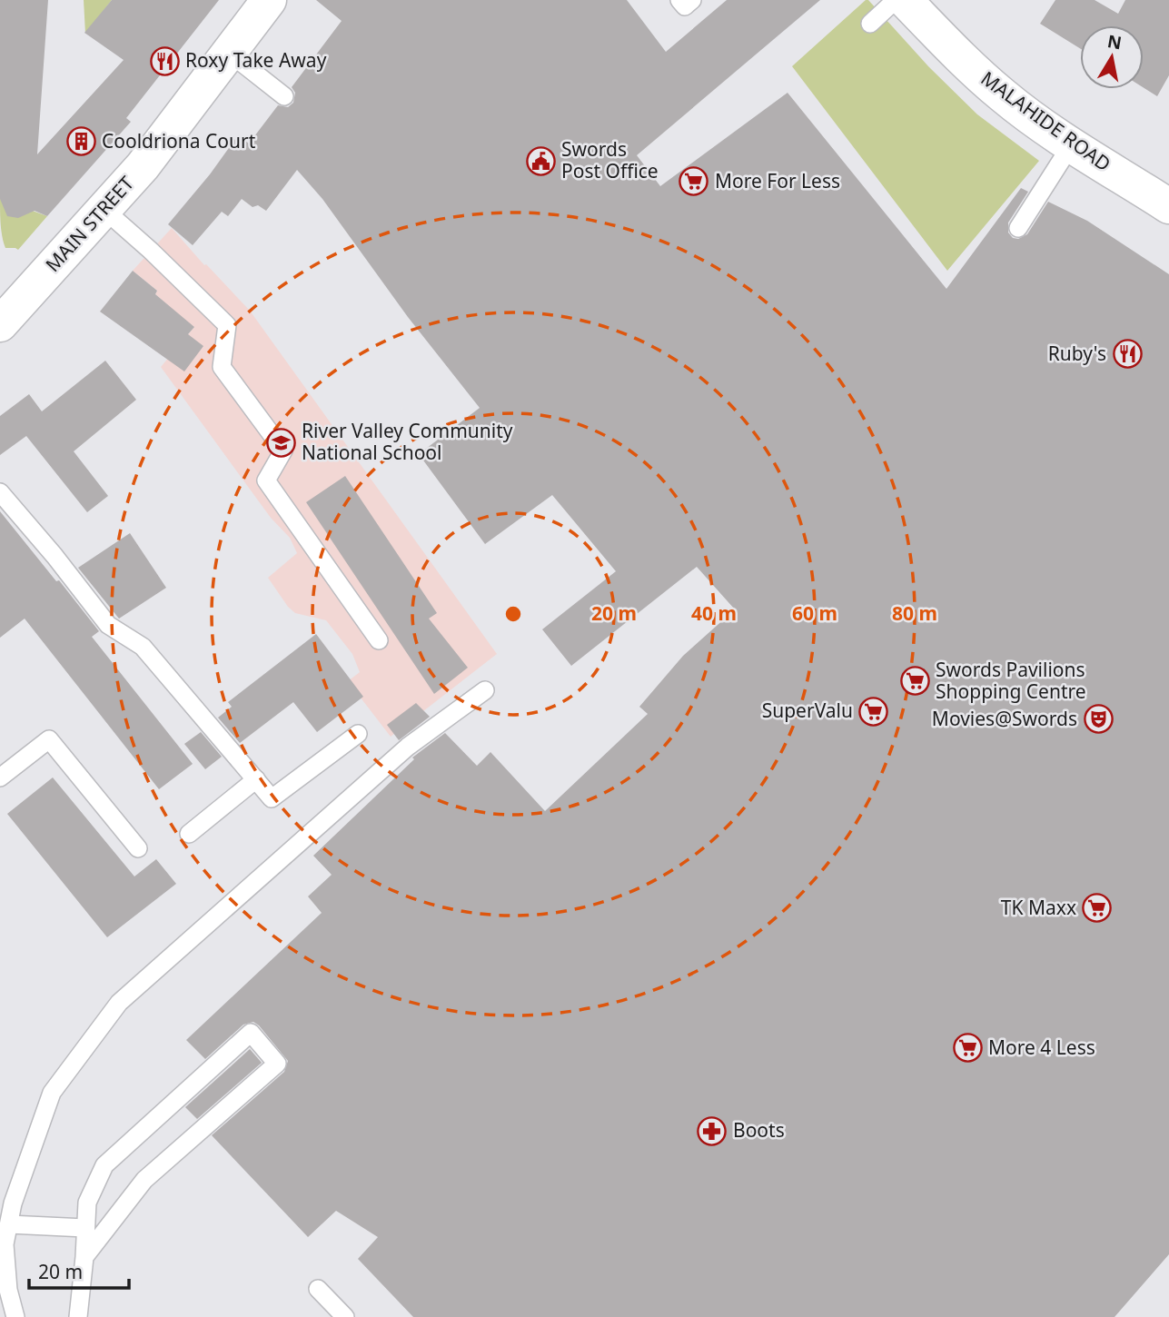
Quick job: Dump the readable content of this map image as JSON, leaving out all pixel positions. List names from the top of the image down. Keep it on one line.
{"streets":{"main road":["MALAHIDE ROAD","MAIN STREET"]},"places":{"restaurant":["Roxy Take Away","Ruby's"],"building":["Cooldriona Court"],"public building":["Swords Post Office"],"supermarket":["More For Less","Swords Pavilions Shopping Centre","SuperValu","TK Maxx","More 4 Less"],"school or university":["River Valley Community National School"],"theatre":["Movies@Swords"],"pharmacy":["Boots"]},"scale_bar":"20 m","north":"top","rings":["20 m","40 m","60 m","80 m"]}
